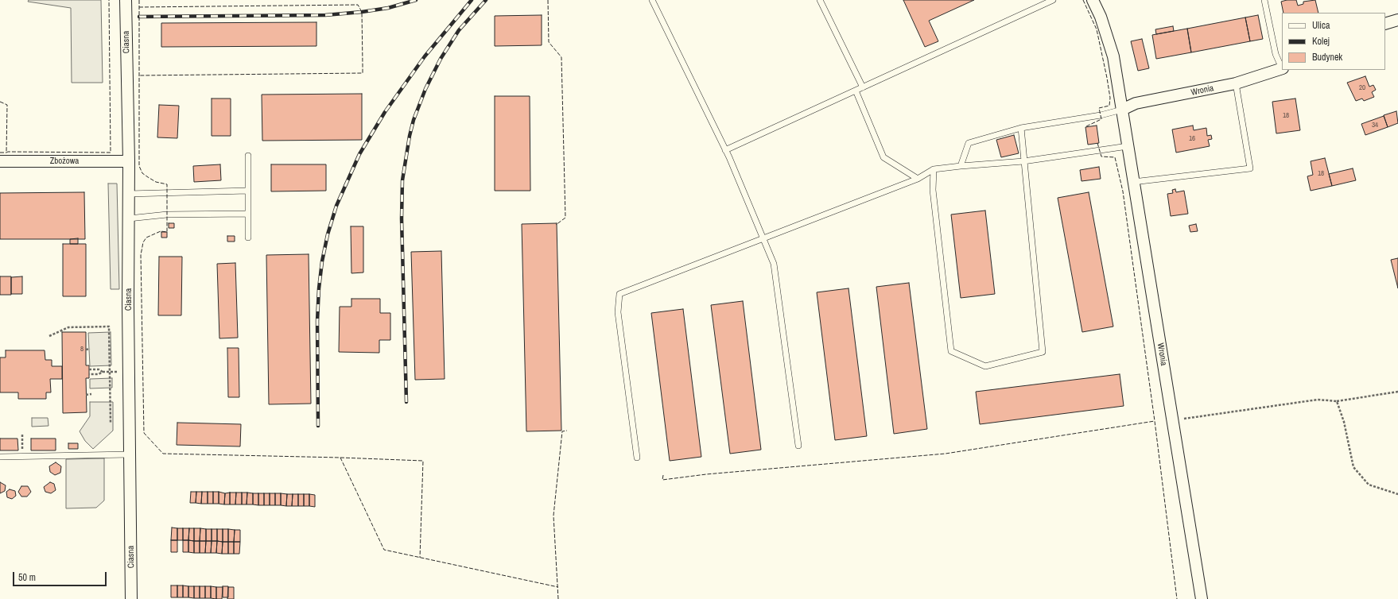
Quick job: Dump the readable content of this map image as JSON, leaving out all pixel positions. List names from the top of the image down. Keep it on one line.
{"streets":{"street":["Ciasna","Wronia","Zbożowa"]},"crossings":[["Ciasna","Zbożowa"]],"house_numbers":["20","18","34","16","18","8"],"legend":["Ulica","Kolej","Budynek"],"scale_bar":"50 m"}
